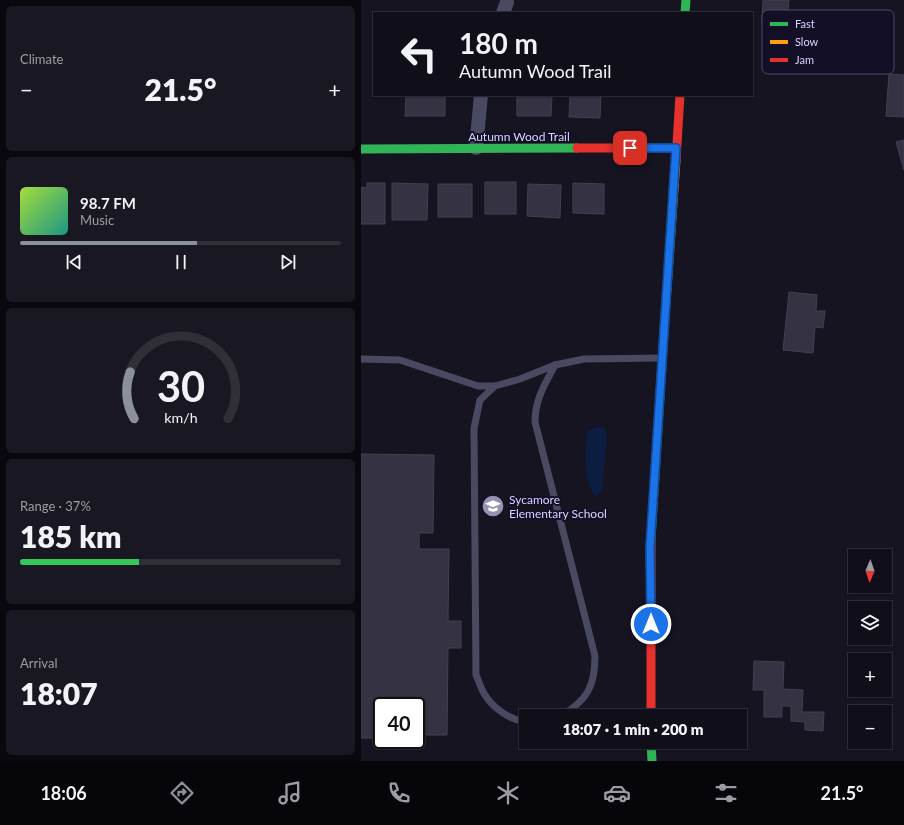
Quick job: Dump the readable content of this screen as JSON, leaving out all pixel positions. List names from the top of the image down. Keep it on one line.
{"streets":{"street":["Autumn Wood Trail"]},"places":{"school or university":["Sycamore Elementary School"]},"legend":["Fast","Slow","Jam"],"north":"bottom","page":{"tile":["Climate",["Range · 37%","185 km"],["Arrival","18:07"]],"turn":["180 m","Autumn Wood Trail"],"heat":["−","21.5°","+"],"song":["98.7 FM","Music"],"map_buttons":["+","−"],"limit":"40","trip":"18:07 · 1 min · 200 m","tabs":["18:06","21.5°"],"gauge":["30","km/h"]}}
